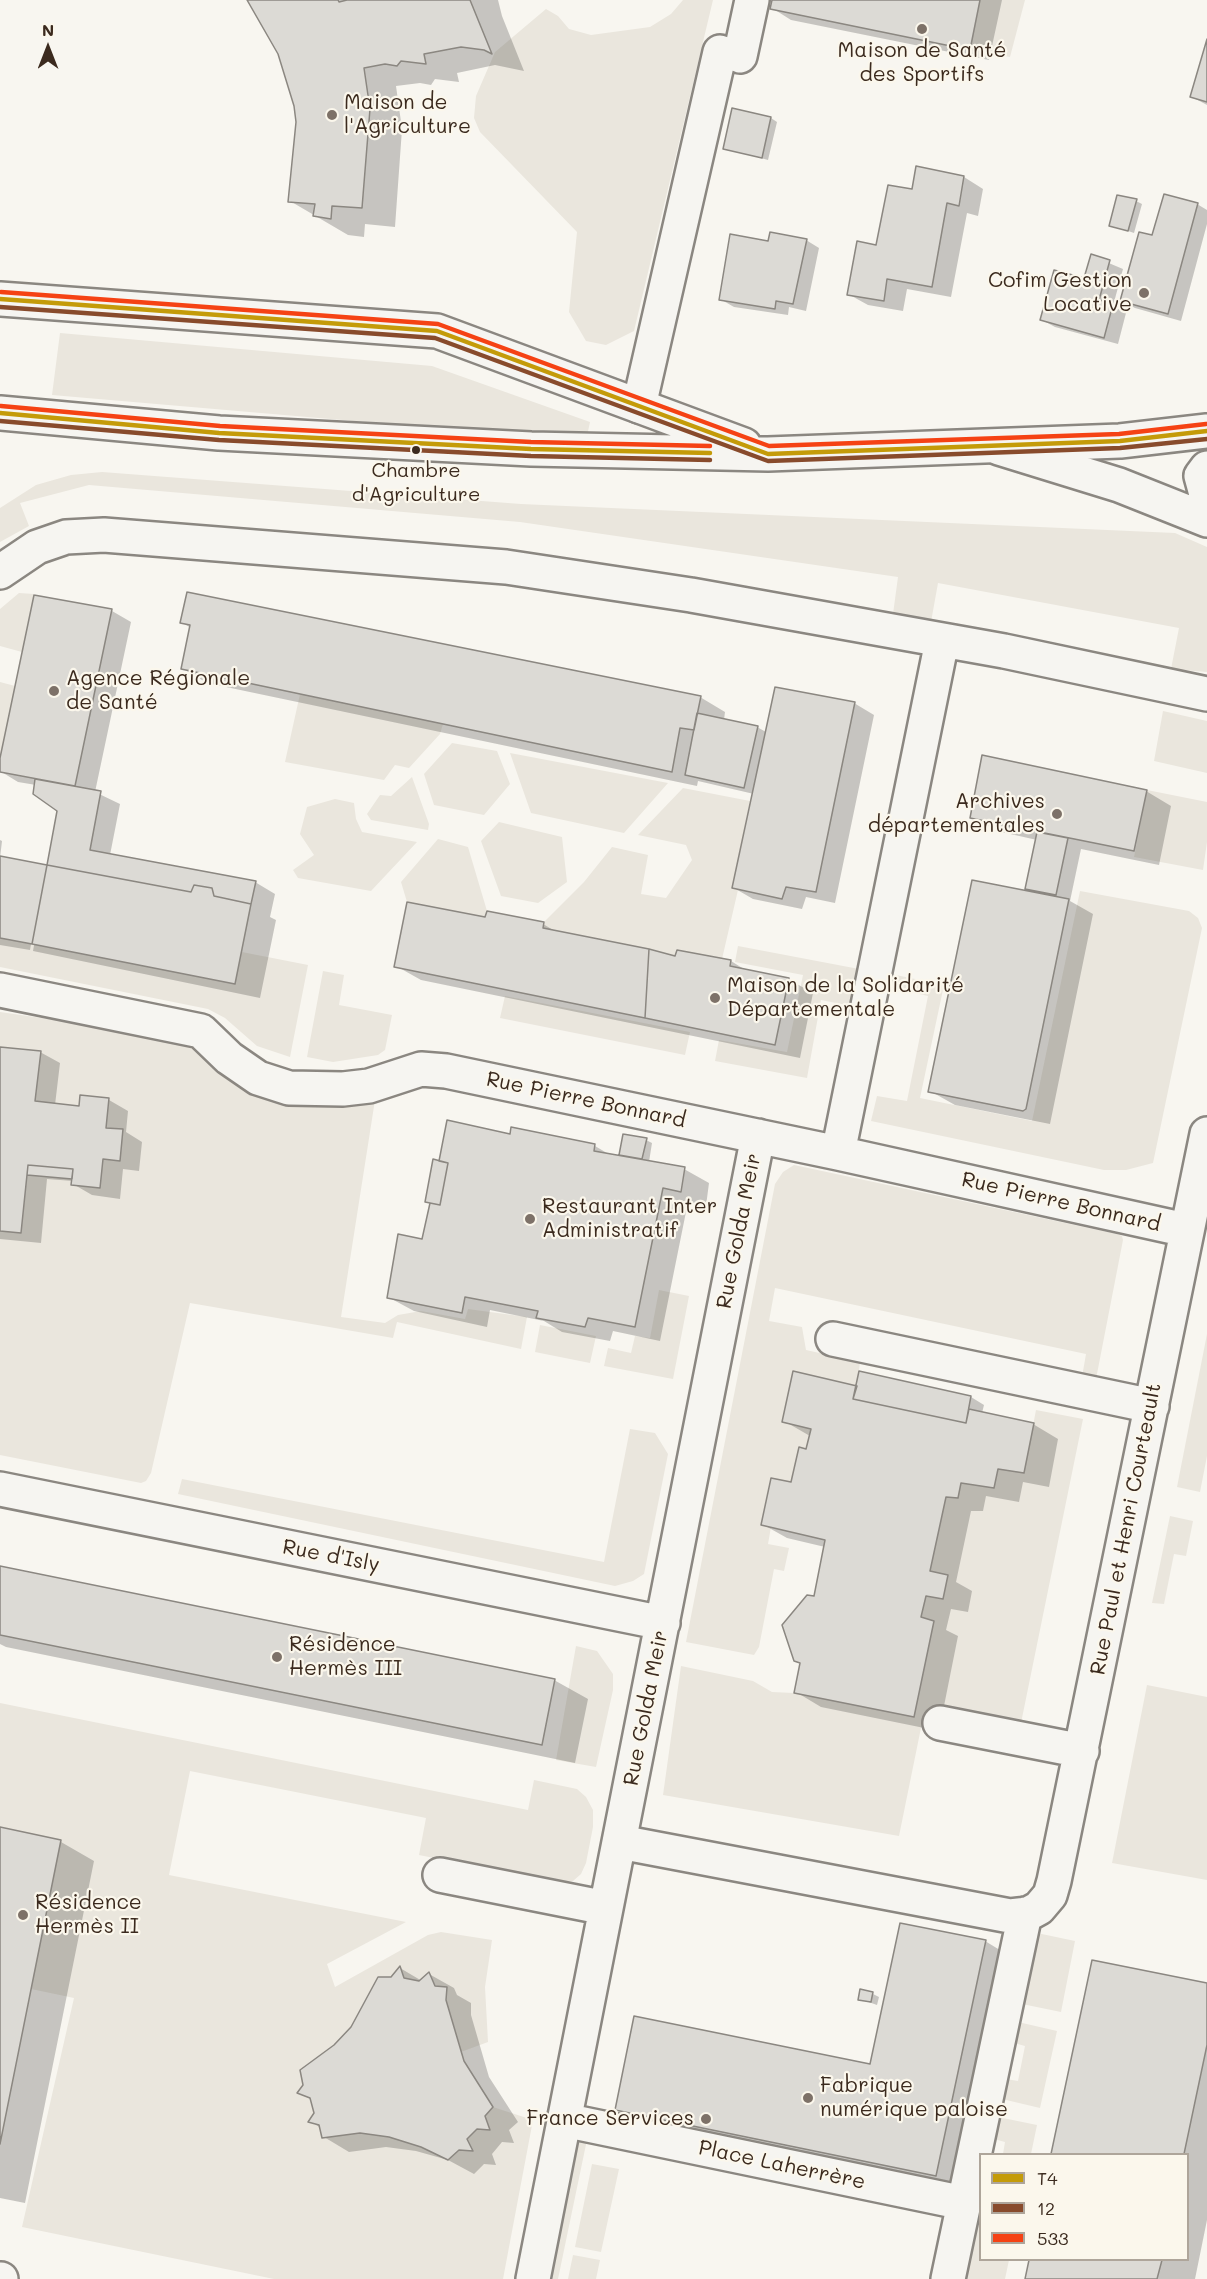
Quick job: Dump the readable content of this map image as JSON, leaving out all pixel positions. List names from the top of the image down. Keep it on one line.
{"streets":{"street":["Rue Pierre Bonnard","Rue Golda Meir","Rue Paul et Henri Courteault","Rue d'Isly","Place Laherrère"]},"crossings":[["Rue Pierre Bonnard","Rue Golda Meir"],["Rue Pierre Bonnard","Rue Paul et Henri Courteault"],["Rue Golda Meir","Rue d'Isly"],["Rue Golda Meir","Place Laherrère"]],"places":["Maison de Santé des Sportifs","Maison de l'Agriculture","Cofim Gestion Locative","Chambre d'Agriculture","Agence Régionale de Santé","Archives départementales","Maison de la Solidarité Départementale","Restaurant Inter Administratif","Résidence Hermès III","Résidence Hermès II","Fabrique numérique paloise","France Services"],"lines":["transit line 533","transit line T4","transit line 12"],"legend":["T4","12","533"],"north":"top"}
